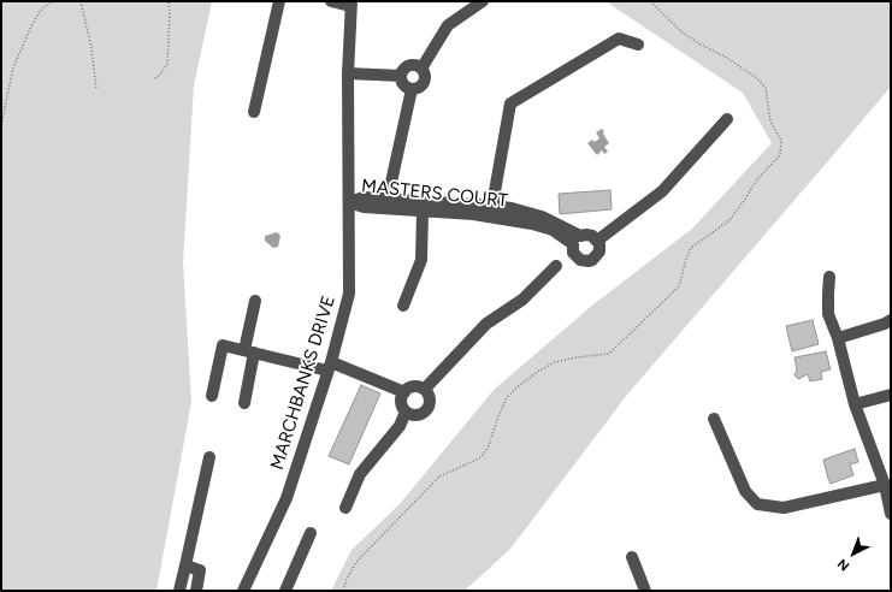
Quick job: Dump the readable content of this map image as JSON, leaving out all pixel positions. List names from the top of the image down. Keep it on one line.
{"streets":{"street":["MASTERS COURT","MARCHBANKS DRIVE"]},"crossings":[["MASTERS COURT","MARCHBANKS DRIVE"]],"north":"bottom left"}
